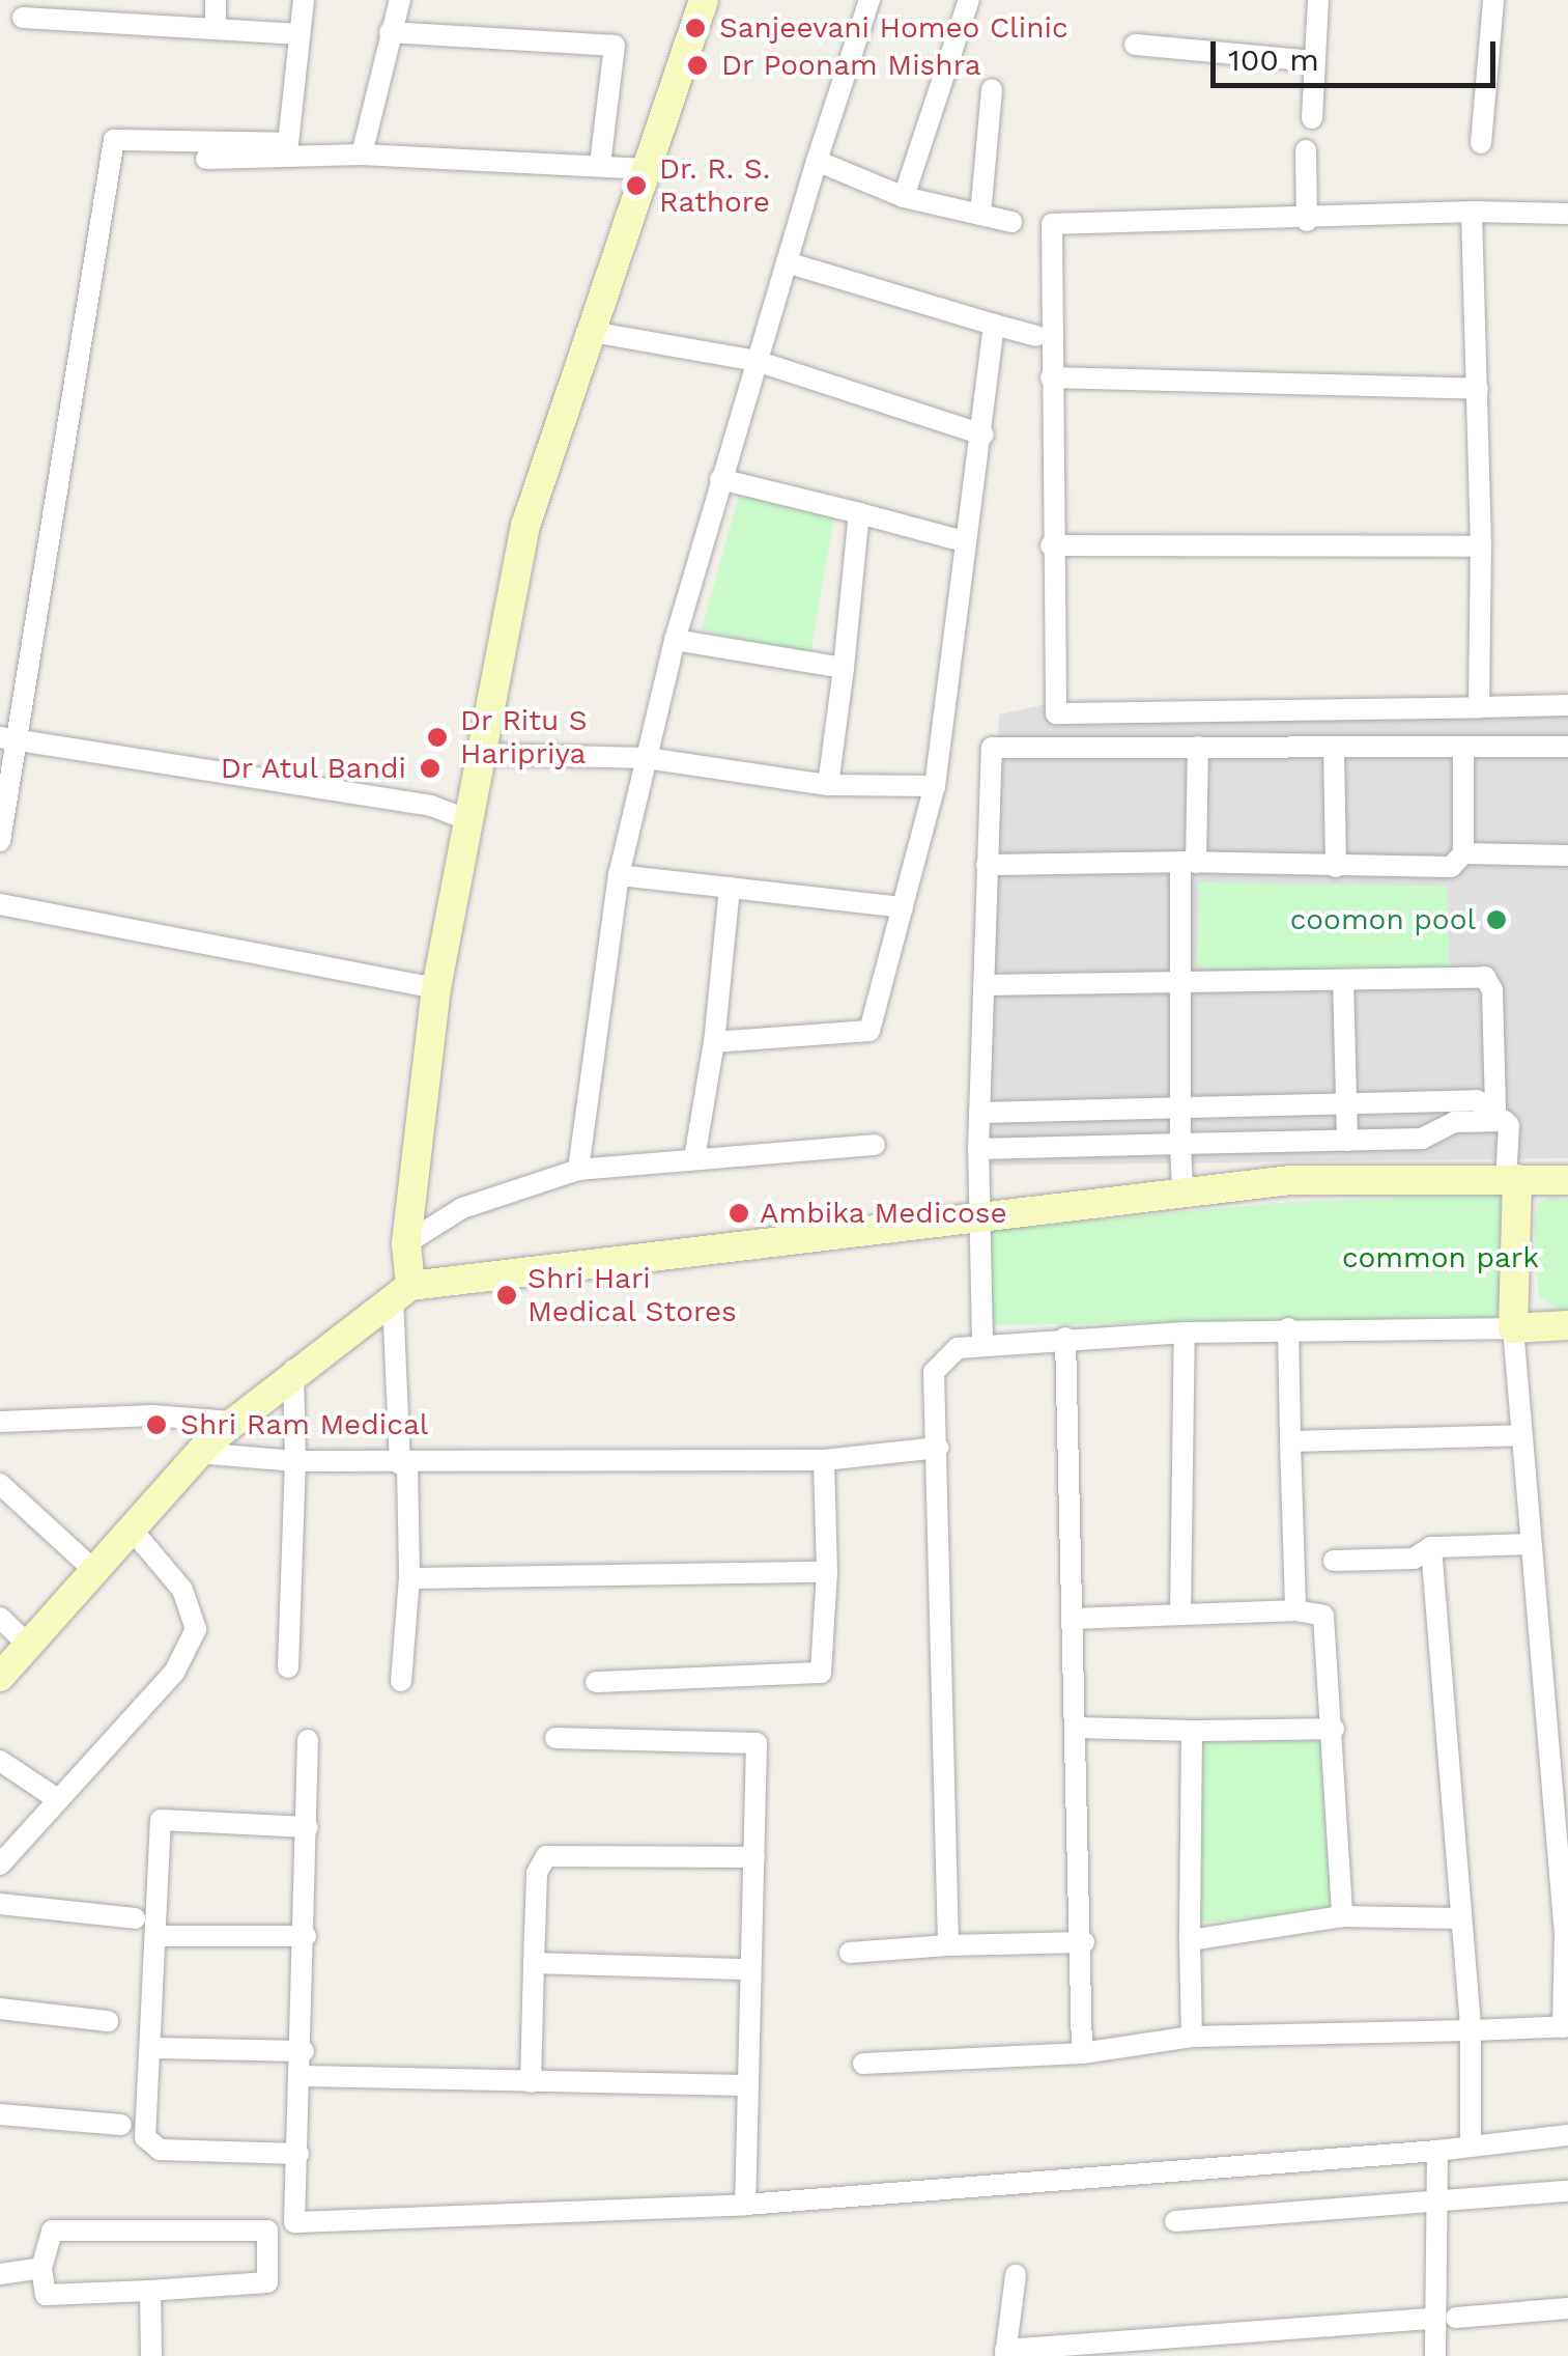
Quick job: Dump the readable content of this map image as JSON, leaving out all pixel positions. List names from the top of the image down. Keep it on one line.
{"parks":["common park"],"places":["Sanjeevani Homeo Clinic","Dr Poonam Mishra","Dr. R. S. Rathore","Dr Ritu S Haripriya","Dr Atul Bandi","coomon pool","Ambika Medicose","Shri Hari Medical Stores","Shri Ram Medical"],"scale_bar":"100 m"}
